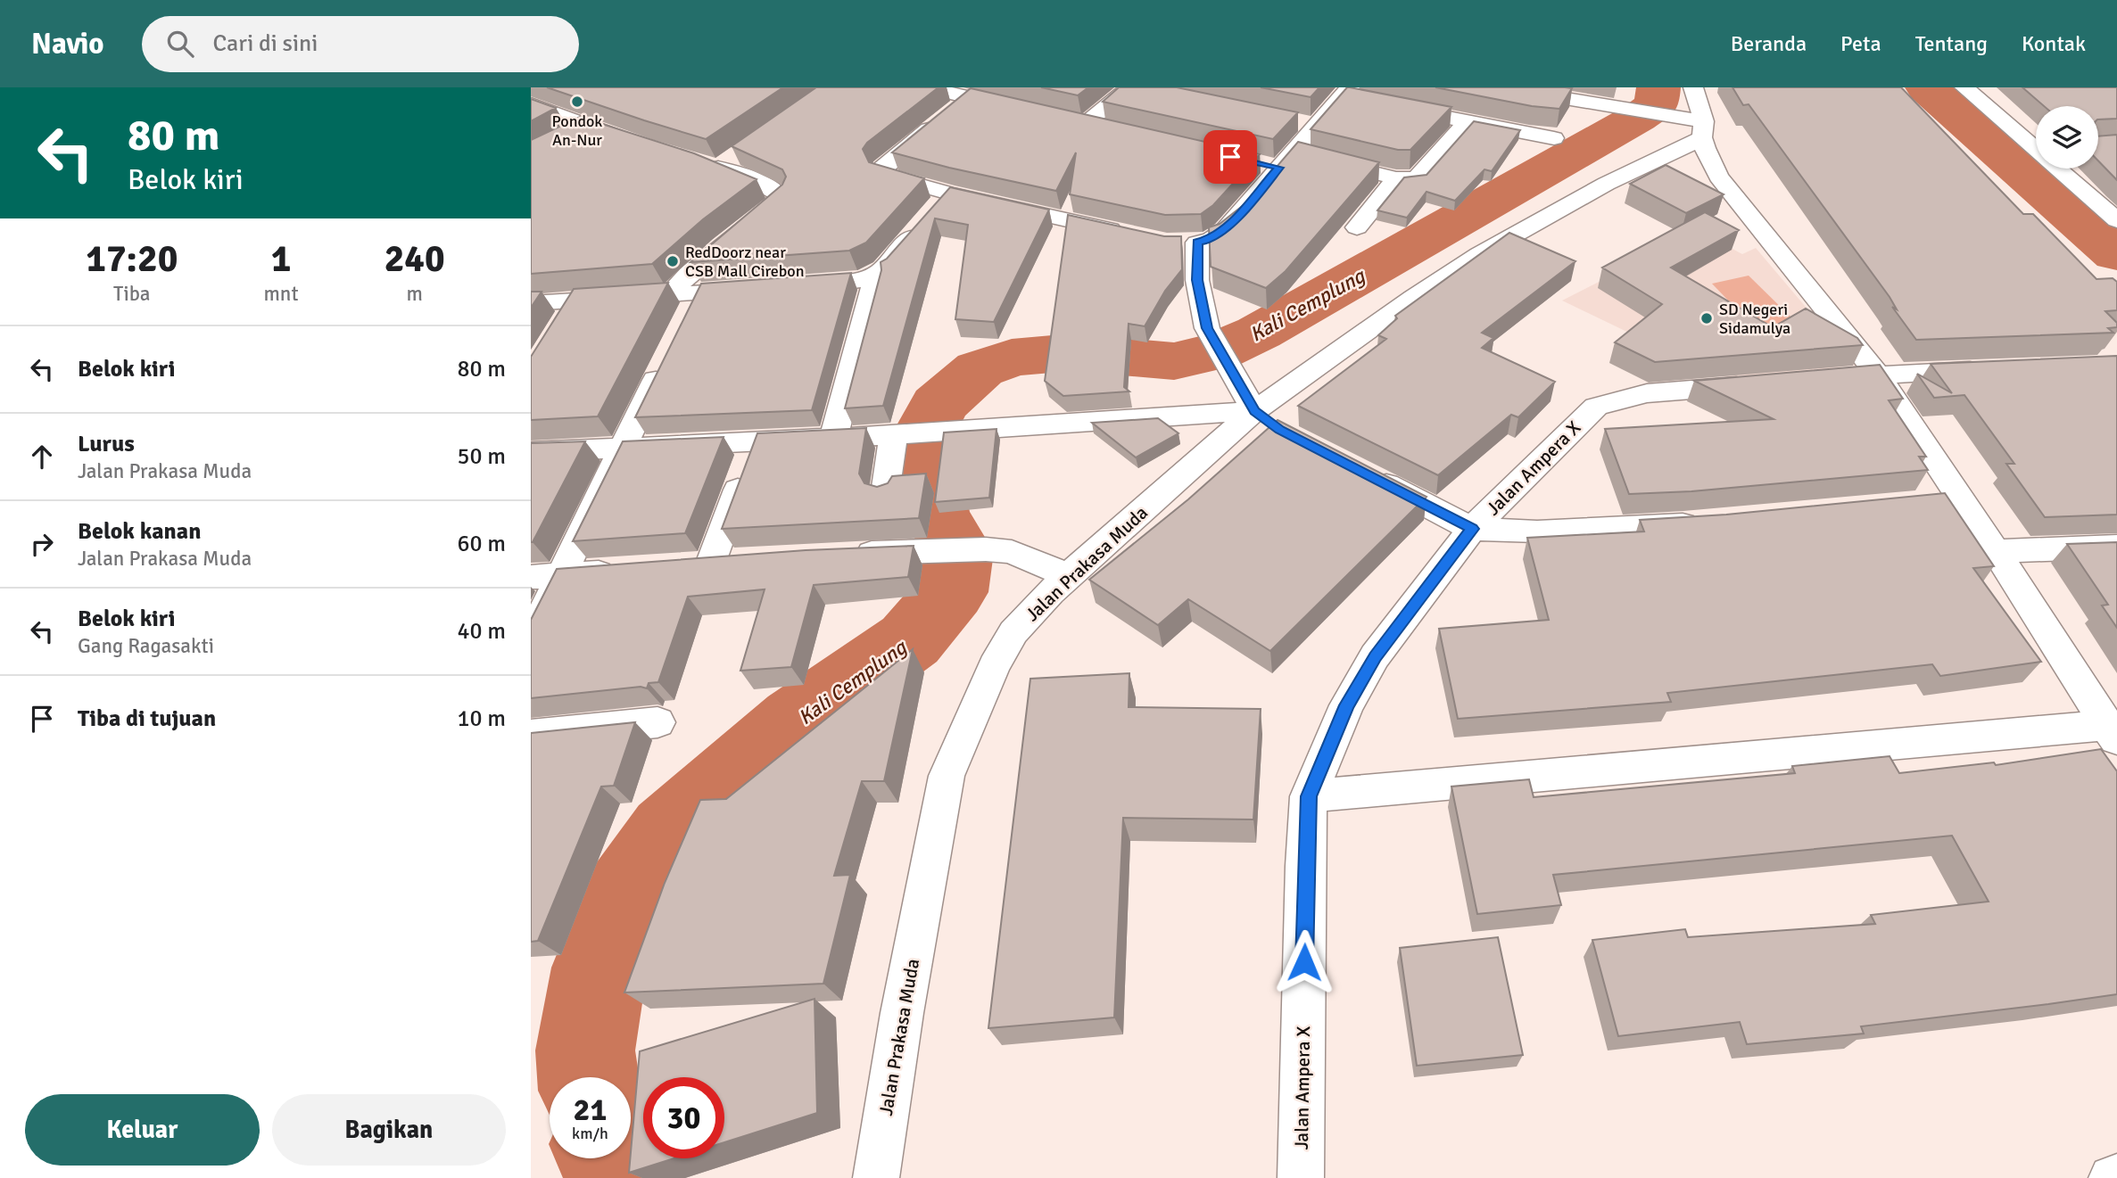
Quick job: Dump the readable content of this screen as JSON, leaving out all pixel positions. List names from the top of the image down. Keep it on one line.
{"streets":{"street":["Jalan Ampera X","Jalan Prakasa Muda"]},"water":["Kali Cemplung"],"places":["Pondok An-Nur","RedDoorz near CSB Mall Cirebon","SD Negeri Sidamulya"],"page":{"header":"Navio","search":"Cari di sini","nav":["Beranda","Peta","Tentang","Kontak"],"turn":["80 m","Belok kiri"],"eta":["17:20","Tiba","1","mnt","240","m"],"list":[{"name":"Belok kiri","value":"80 m"},{"name":"Lurus","note":"Jalan Prakasa Muda","value":"50 m"},{"name":"Belok kanan","note":"Jalan Prakasa Muda","value":"60 m"},{"name":"Belok kiri","note":"Gang Ragasakti","value":"40 m"},{"name":"Tiba di tujuan","value":"10 m"}],"speed":"21 km/h","limit":"30","buttons":["Keluar","Bagikan"]}}
